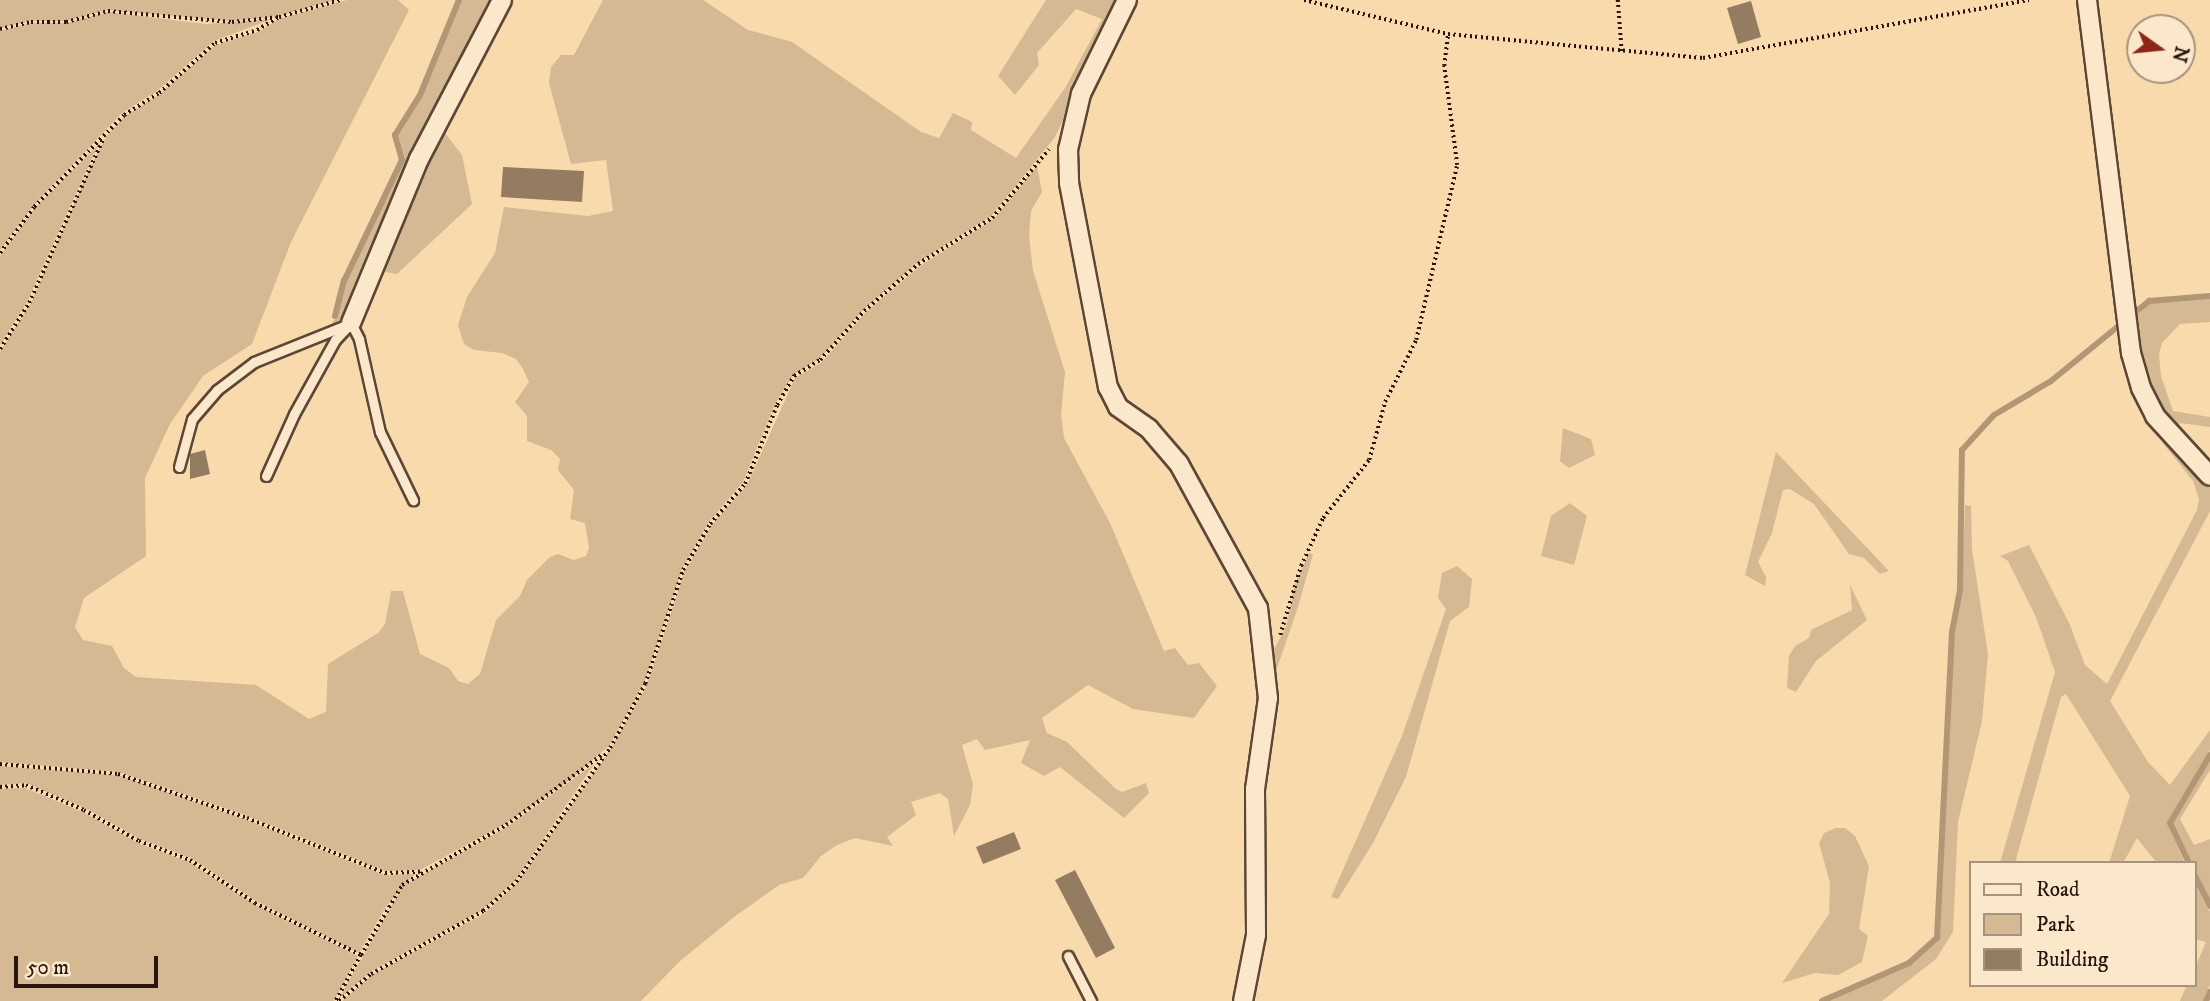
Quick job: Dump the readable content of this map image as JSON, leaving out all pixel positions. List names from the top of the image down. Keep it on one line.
{"legend":["Road","Park","Building"],"scale_bar":"50 m","north":"right"}
